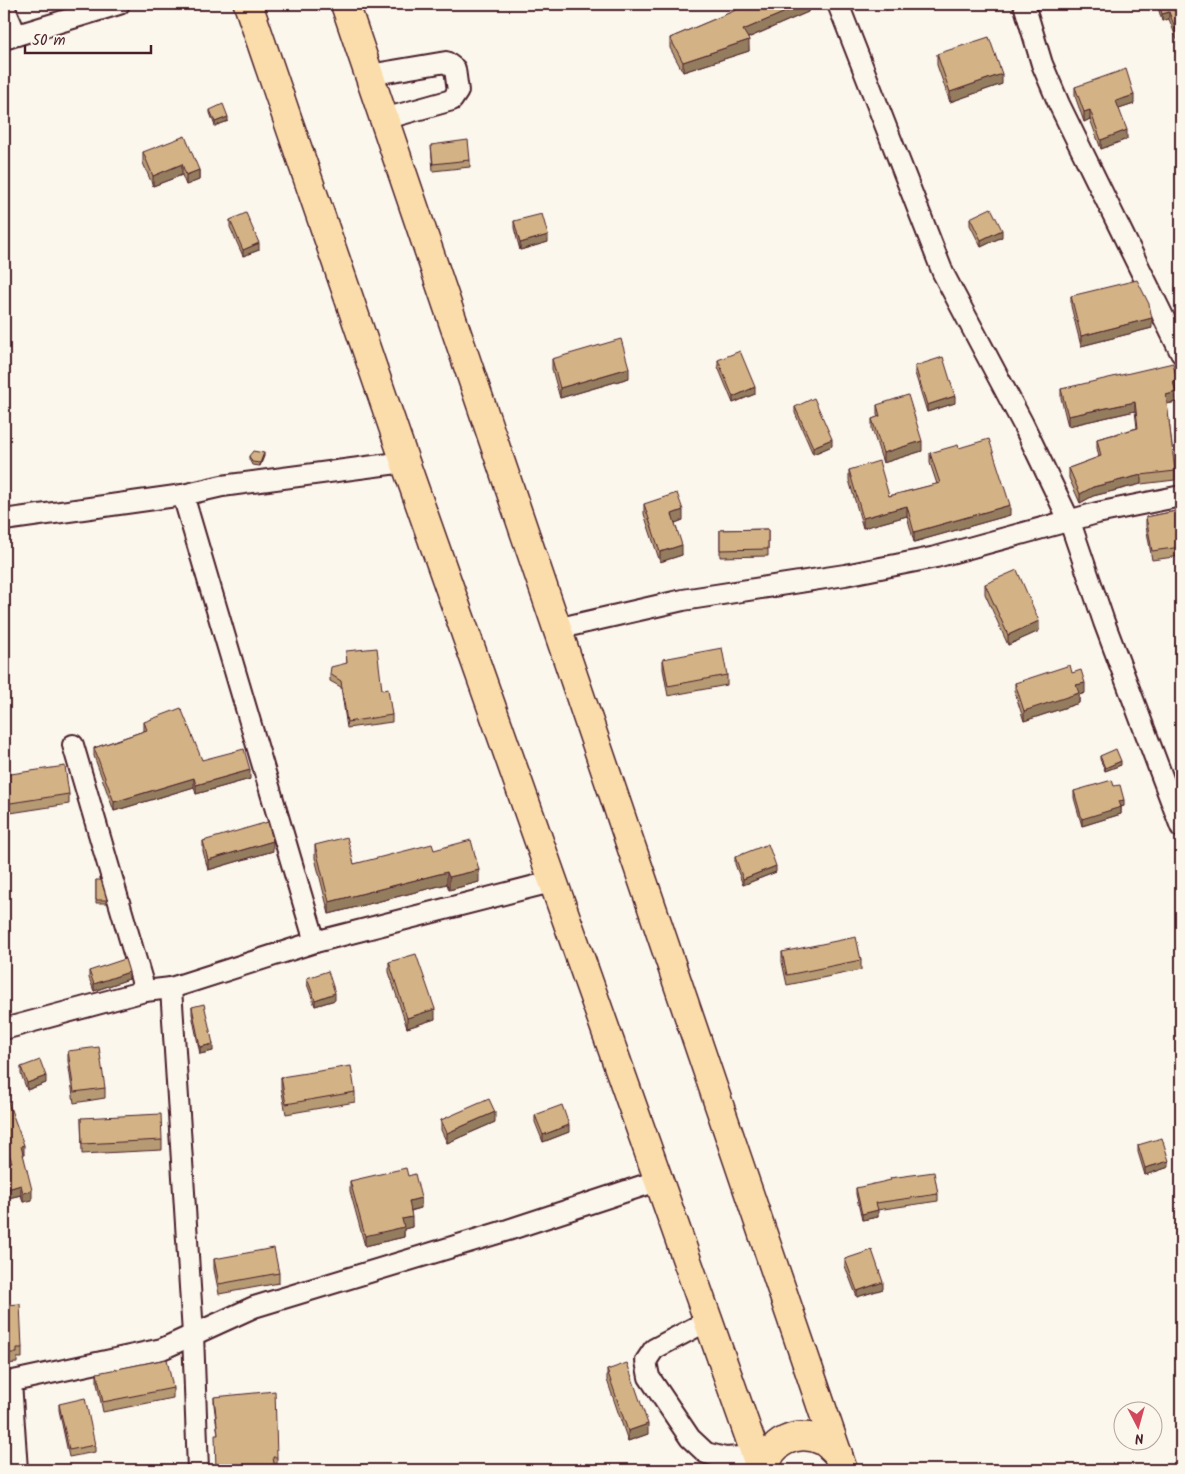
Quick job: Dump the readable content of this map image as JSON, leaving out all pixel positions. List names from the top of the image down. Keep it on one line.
{"scale_bar":"50 m","north":"bottom"}
